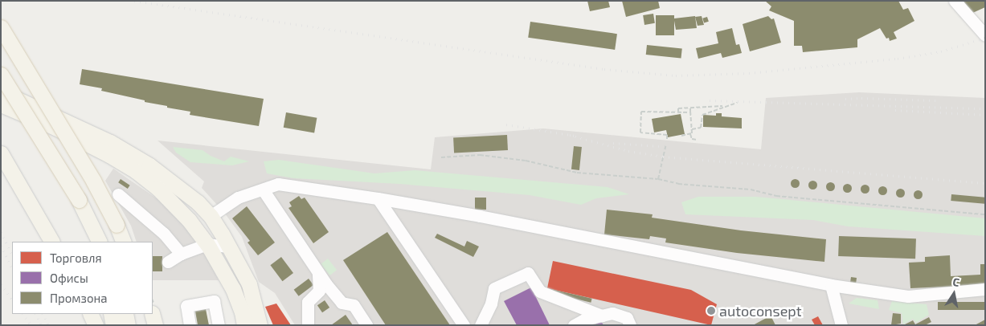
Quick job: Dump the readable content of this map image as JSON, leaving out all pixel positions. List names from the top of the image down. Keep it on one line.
{"places":["autoconsept"],"legend":["Торговля","Офисы","Промзона"],"north":"top"}
